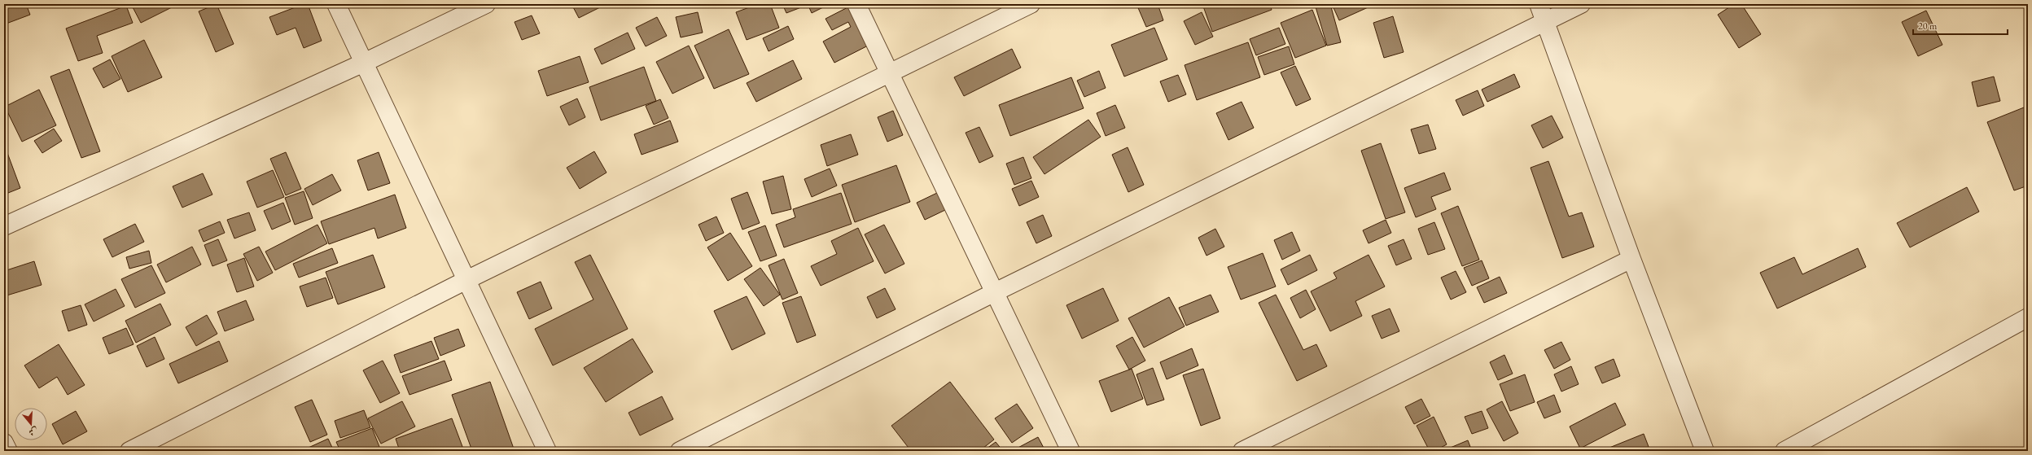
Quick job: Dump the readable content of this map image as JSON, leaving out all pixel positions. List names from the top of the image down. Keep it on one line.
{"scale_bar":"20 m","north":"bottom"}
